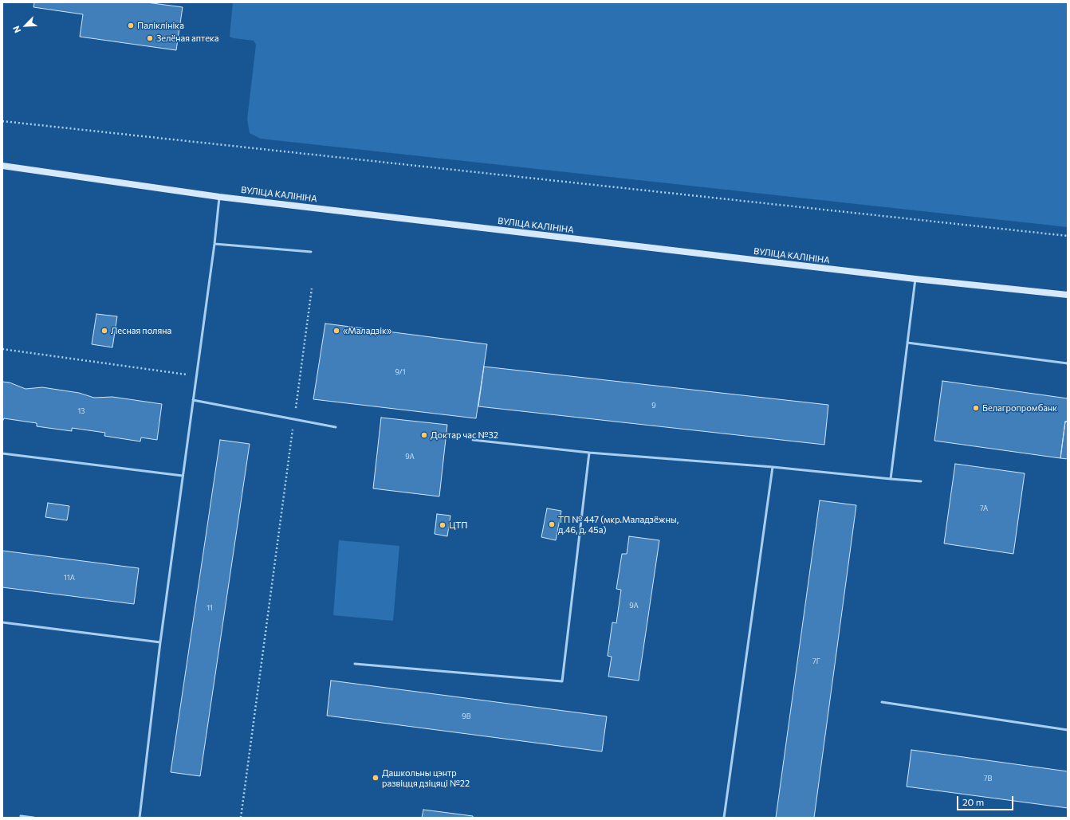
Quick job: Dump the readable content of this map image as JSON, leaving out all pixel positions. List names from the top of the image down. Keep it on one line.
{"streets":{"main road":["ВУЛІЦА КАЛІНІНА"]},"places":["Паліклініка","Зелёная аптека","Лесная поляна","«Маладзік»","Белагропромбанк","Доктар час №32","ТП № 447 (мкр.Маладзёжны, д.46, д. 45а)","ЦТП","Дашкольны цэнтр развіцця дзіцяці №22"],"house_numbers":["9/1","9","13","9А","7А","11А","9А","11","7Г","9В","7В"],"scale_bar":"20 m","north":"bottom left"}
